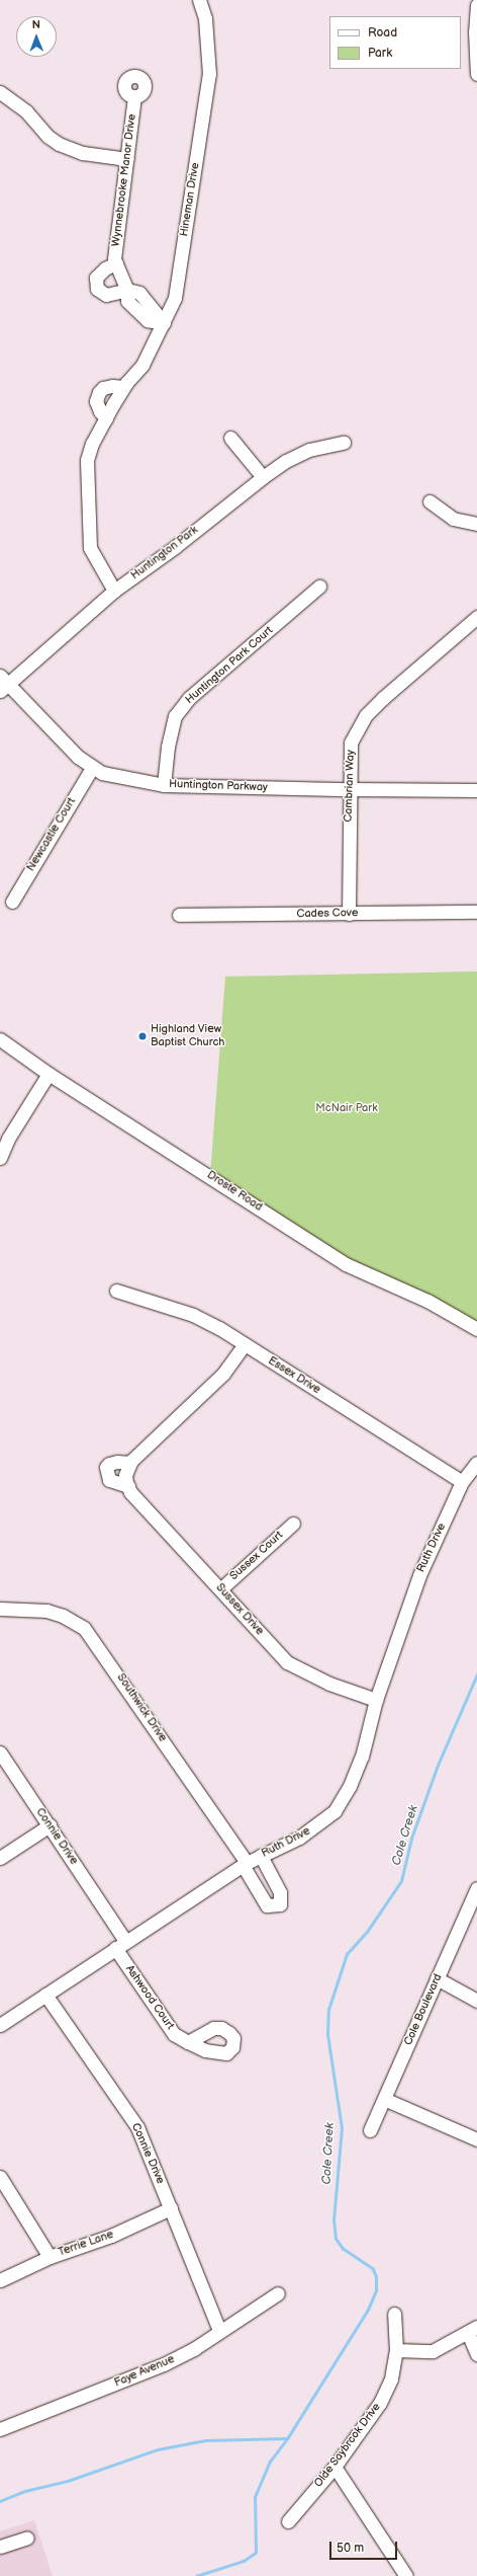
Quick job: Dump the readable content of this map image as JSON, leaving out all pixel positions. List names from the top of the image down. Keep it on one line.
{"streets":{"street":["Wynnebrooke Manor Drive","Hineman Drive","Huntington Park","Huntington Park Court","Huntington Parkway","Cambrian Way","Newcastle Court","Cades Cove","Droste Road","Essex Drive","Ruth Drive","Sussex Court","Sussex Drive","Southwick Drive","Connie Drive","Ashwood Court","Cole Boulevard","Terrie Lane","Faye Avenue","Olde Saybrcok Drive"]},"crossings":[["Hineman Drive","Huntington Park"],["Huntington Park","Huntington Parkway"],["Huntington Park Court","Huntington Parkway"],["Huntington Parkway","Cambrian Way"],["Huntington Parkway","Newcastle Court"],["Cambrian Way","Cades Cove"],["Essex Drive","Ruth Drive"],["Ruth Drive","Sussex Drive"],["Ruth Drive","Southwick Drive"],["Ruth Drive","Connie Drive"],["Ruth Drive","Ashwood Court"],["Sussex Court","Sussex Drive"],["Connie Drive","Ashwood Court"],["Connie Drive","Terrie Lane"],["Connie Drive","Faye Avenue"]],"water":["Cole Creek"],"parks":["McNair Park"],"places":["Highland View Baptist Church"],"legend":["Road","Park"],"scale_bar":"50 m","north":"top"}
